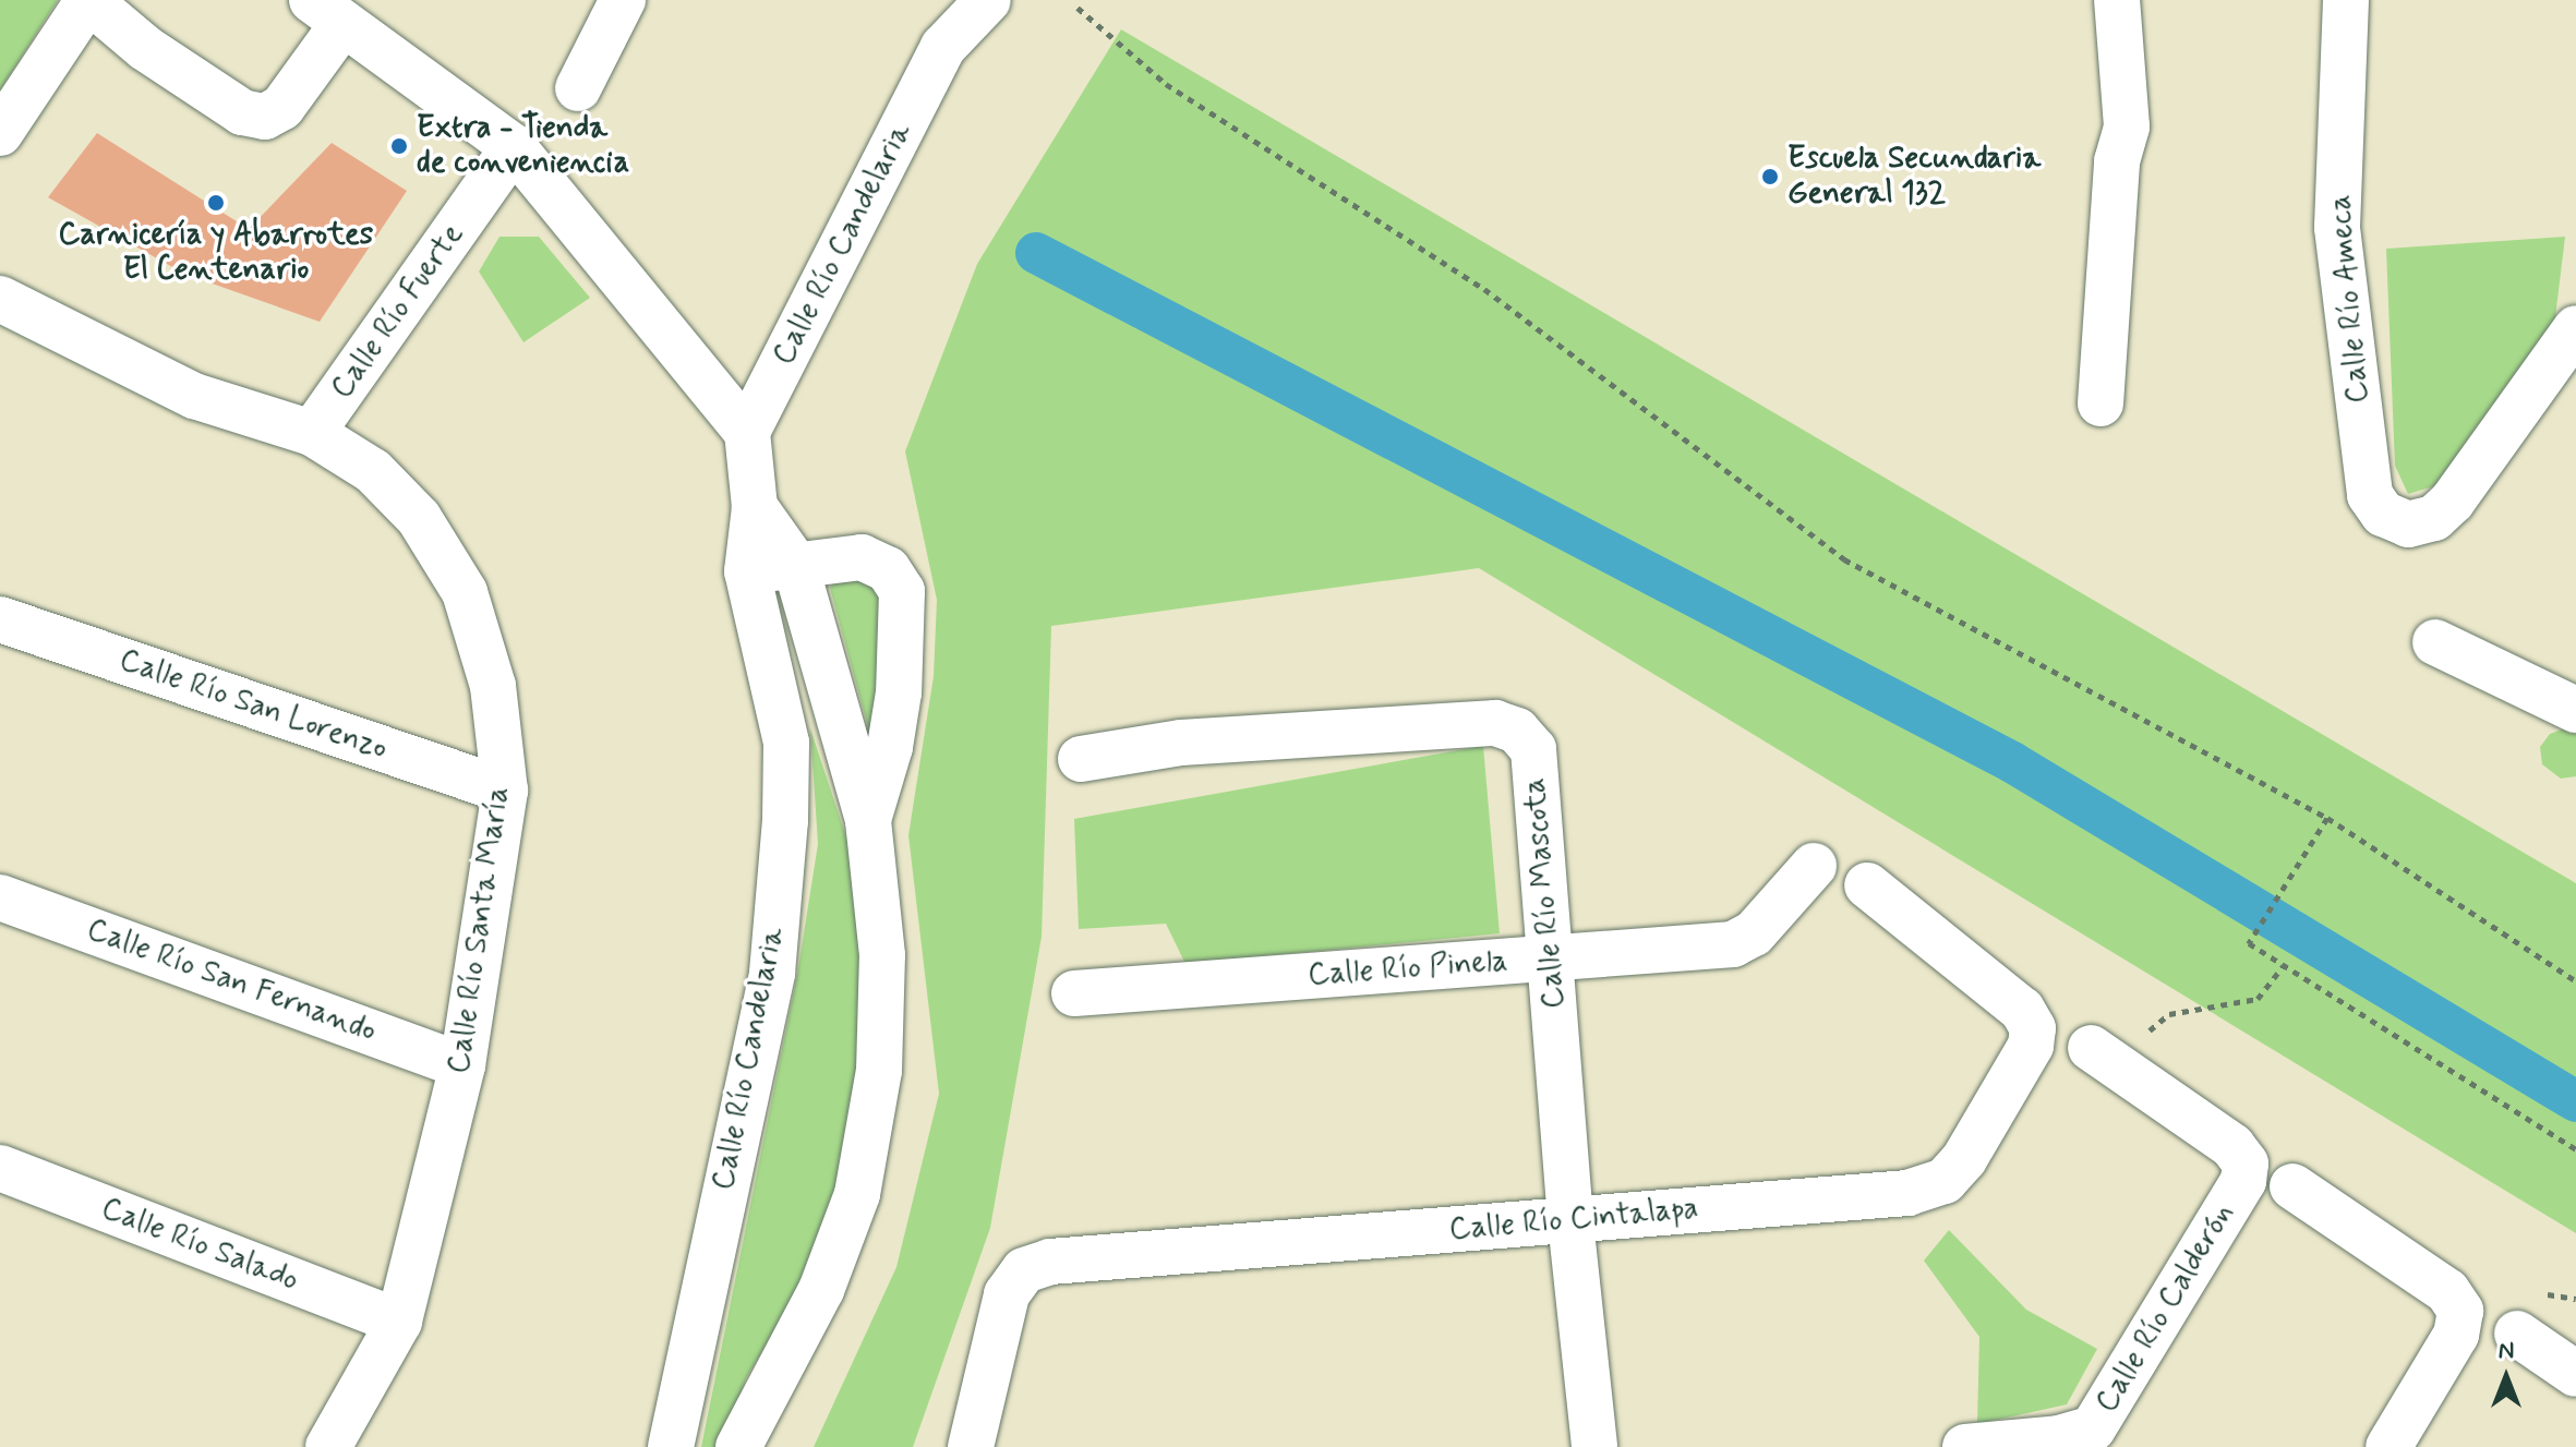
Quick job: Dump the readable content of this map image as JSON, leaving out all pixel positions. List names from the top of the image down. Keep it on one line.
{"streets":{"street":["Calle Río Candelaria","Calle Río Ameca","Calle Río Fuerte","Calle Río San Lorenzo","Calle Río Mascota","Calle Río Santa María","Calle Río Pinela","Calle Río San Fernando","Calle Río Cintalapa","Calle Río Salado","Calle Río Calderón"]},"crossings":[["Calle Río Fuerte","Calle Río Santa María"],["Calle Río San Lorenzo","Calle Río Santa María"],["Calle Río Mascota","Calle Río Pinela"],["Calle Río Mascota","Calle Río Cintalapa"],["Calle Río Santa María","Calle Río San Fernando"],["Calle Río Santa María","Calle Río Salado"]],"places":["Extra - Tienda de conveniencia","Escuela Secundaria General 132","Carnicería y Abarrotes El Centenario"],"north":"top"}
